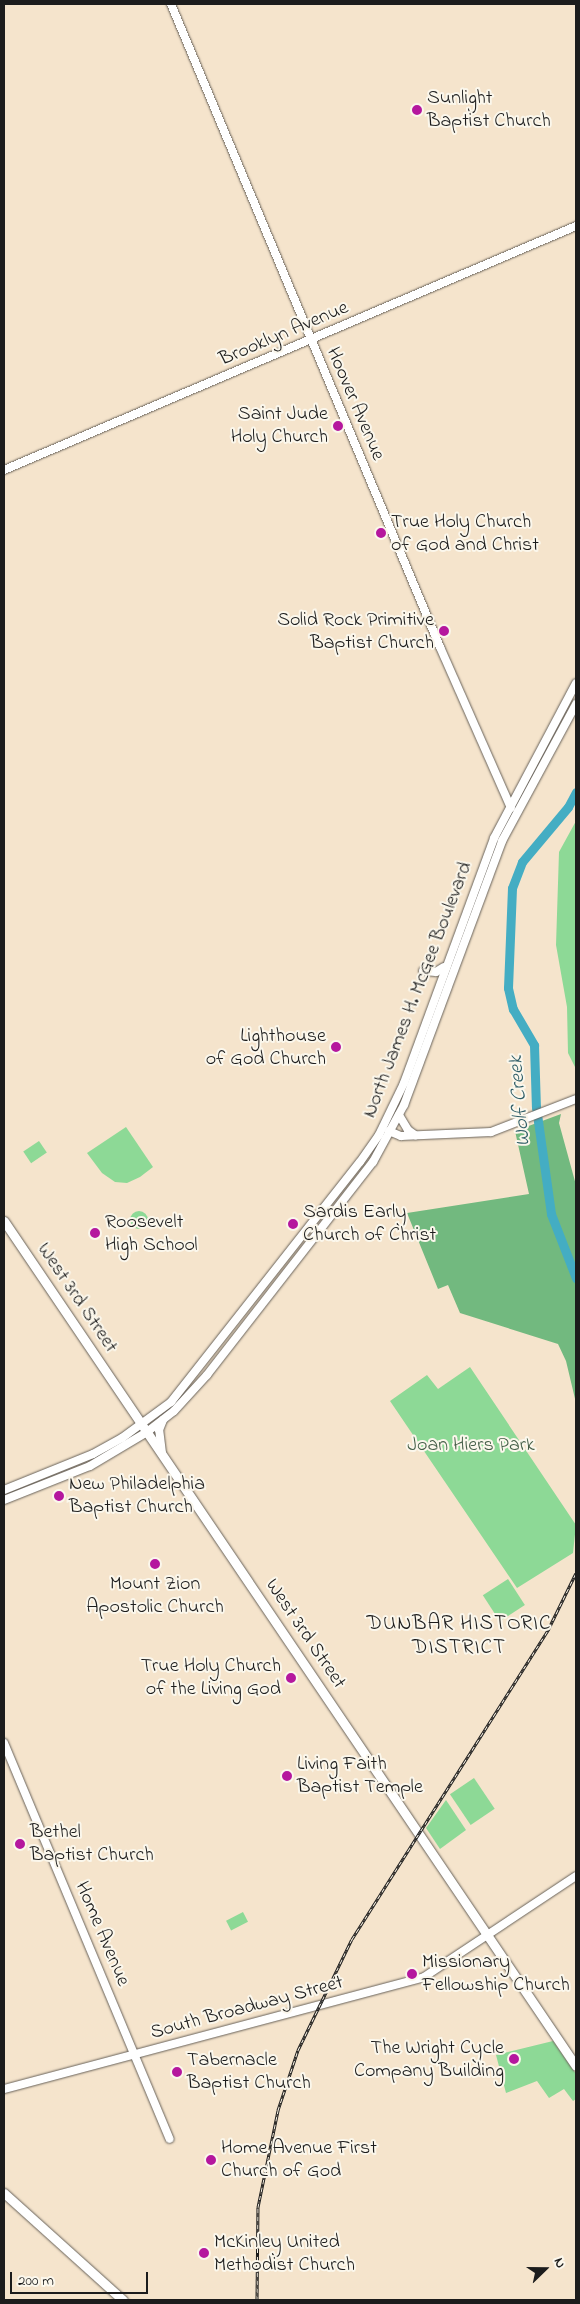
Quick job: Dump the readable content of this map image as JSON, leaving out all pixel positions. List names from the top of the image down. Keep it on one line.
{"streets":{"main road":["West 3rd Street"],"street":["Brooklyn Avenue","Hoover Avenue","North James H. McGee Boulevard","Home Avenue","South Broadway Street"]},"crossings":[["Brooklyn Avenue","Hoover Avenue"],["Hoover Avenue","North James H. McGee Boulevard"],["North James H. McGee Boulevard","West 3rd Street"],["West 3rd Street","South Broadway Street"],["Home Avenue","South Broadway Street"]],"districts":["DUNBAR HISTORIC DISTRICT"],"water":["Wolf Creek"],"parks":["Joan Hiers Park"],"places":["Sunlight Baptist Church","Saint Jude Holy Church","True Holy Church of God and Christ","Solid Rock Primitive Baptist Church","Lighthouse of God Church","Sardis Early Church of Christ","Roosevelt High School","New Philadelphia Baptist Church","Mount Zion Apostolic Church","True Holy Church of the Living God","Living Faith Baptist Temple","Bethel Baptist Church","Missionary Fellowship Church","The Wright Cycle Company Building","Tabernacle Baptist Church","Home Avenue First Church of God","McKinley United Methodist Church"],"scale_bar":"200 m","north":"right"}
